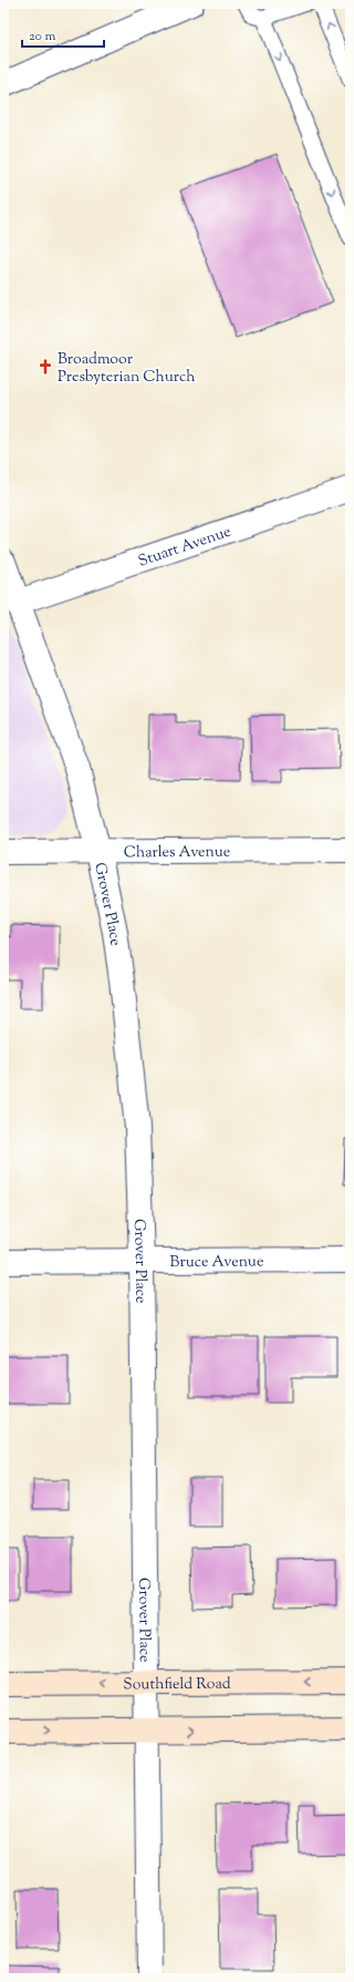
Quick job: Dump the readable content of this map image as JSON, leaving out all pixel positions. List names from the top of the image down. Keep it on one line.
{"streets":{"main road":["Southfield Road"],"street":["Stuart Avenue","Charles Avenue","Grover Place","Bruce Avenue"]},"crossings":[["Stuart Avenue","Grover Place"],["Charles Avenue","Grover Place"],["Grover Place","Bruce Avenue"],["Grover Place","Southfield Road"]],"places":{"church":["Broadmoor Presbyterian Church"]},"scale_bar":"20 m"}
